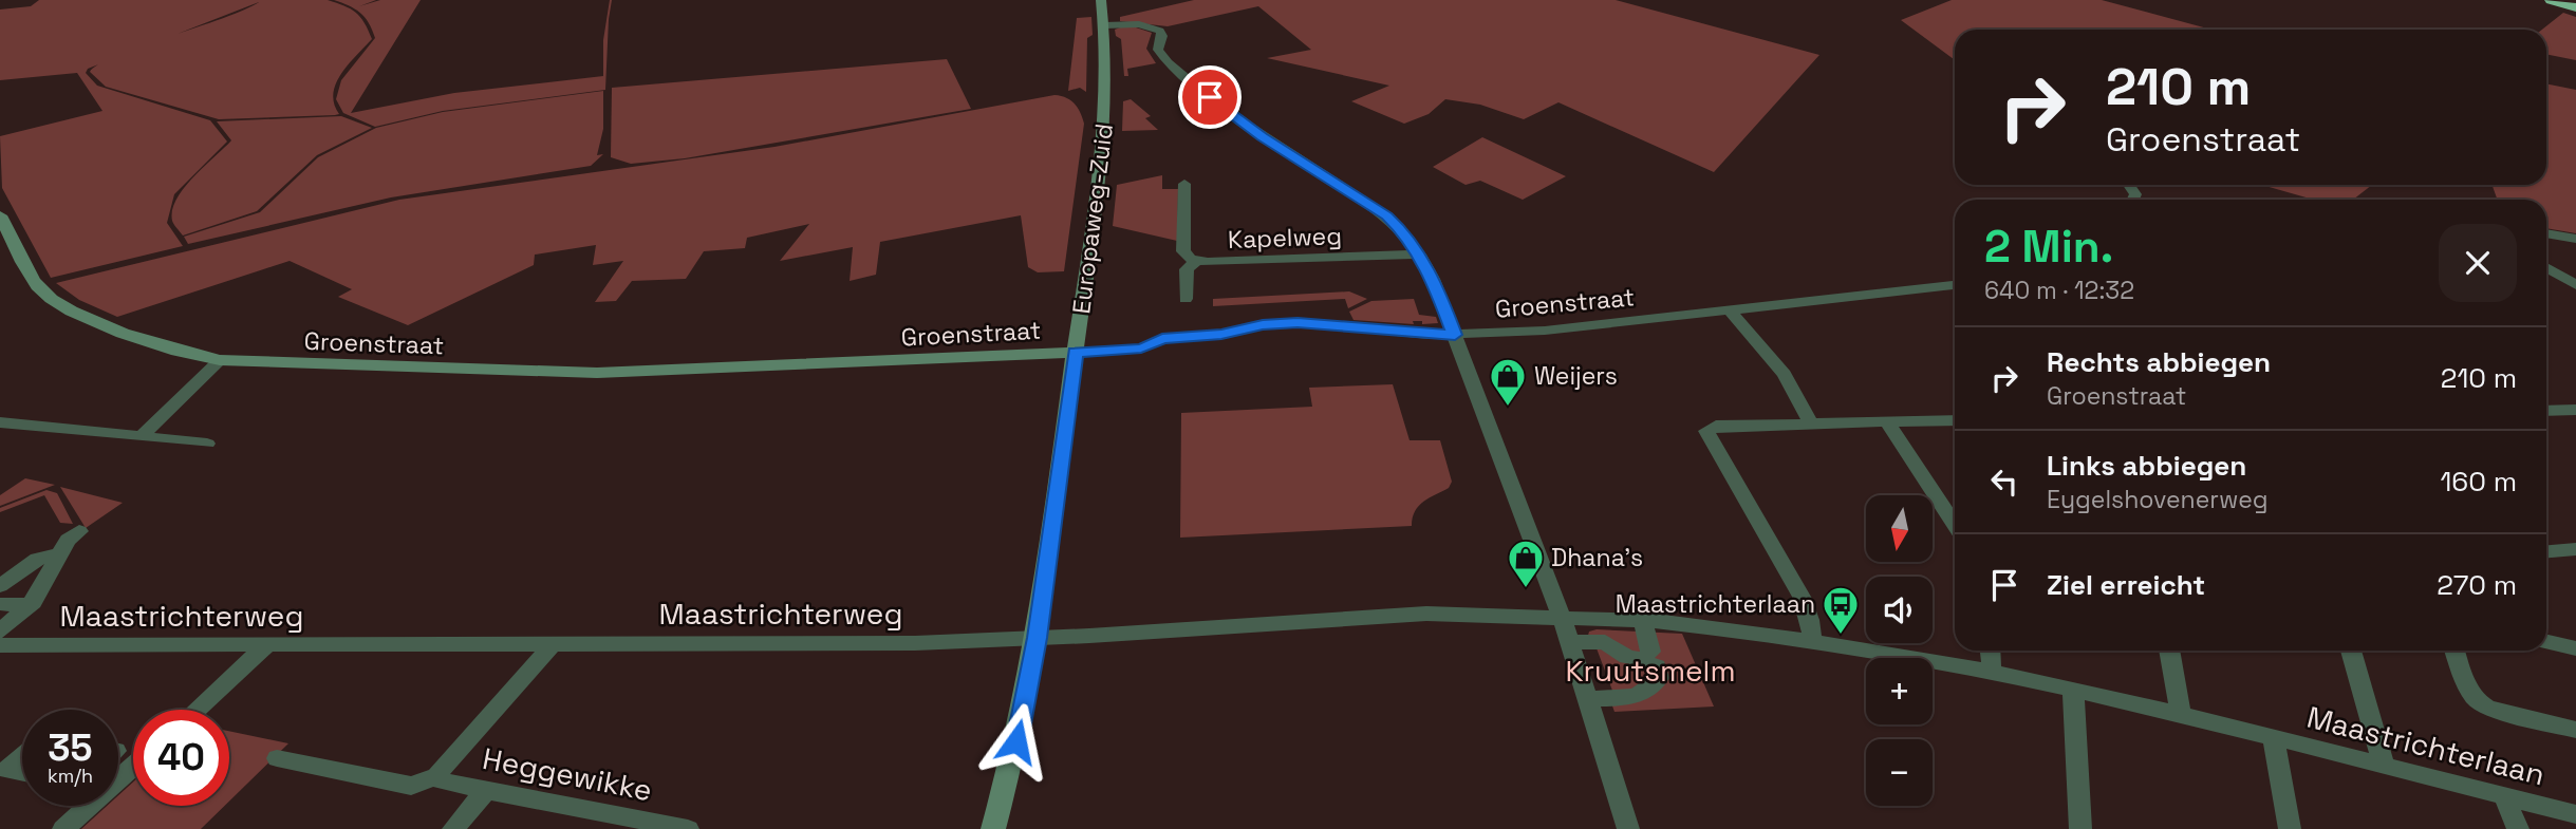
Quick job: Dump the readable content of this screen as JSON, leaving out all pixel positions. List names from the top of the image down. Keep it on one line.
{"streets":{"street":["Europaweg-Zuid","Kapelweg","Groenstraat","Maastrichterweg","Maastrichterlaan","Heggewikke"]},"crossings":[["Europaweg-Zuid","Groenstraat"],["Europaweg-Zuid","Maastrichterweg"],["Maastrichterweg","Maastrichterlaan"],["Maastrichterweg","Heggewikke"]],"parks":["Kruutsmelm"],"places":{"shop":["Weijers","Dhana's"],"bus stop":["Maastrichterlaan"]},"north":"bottom","page":{"turn":["210 m","Groenstraat"],"heading":["2 Min.","640 m · 12:32"],"list":[{"name":"Rechts abbiegen","note":"Groenstraat","value":"210 m"},{"name":"Links abbiegen","note":"Eygelshovenerweg","value":"160 m"},{"name":"Ziel erreicht","value":"270 m"}],"map_buttons":["+","−"],"speed":"35 km/h","limit":"40"}}
